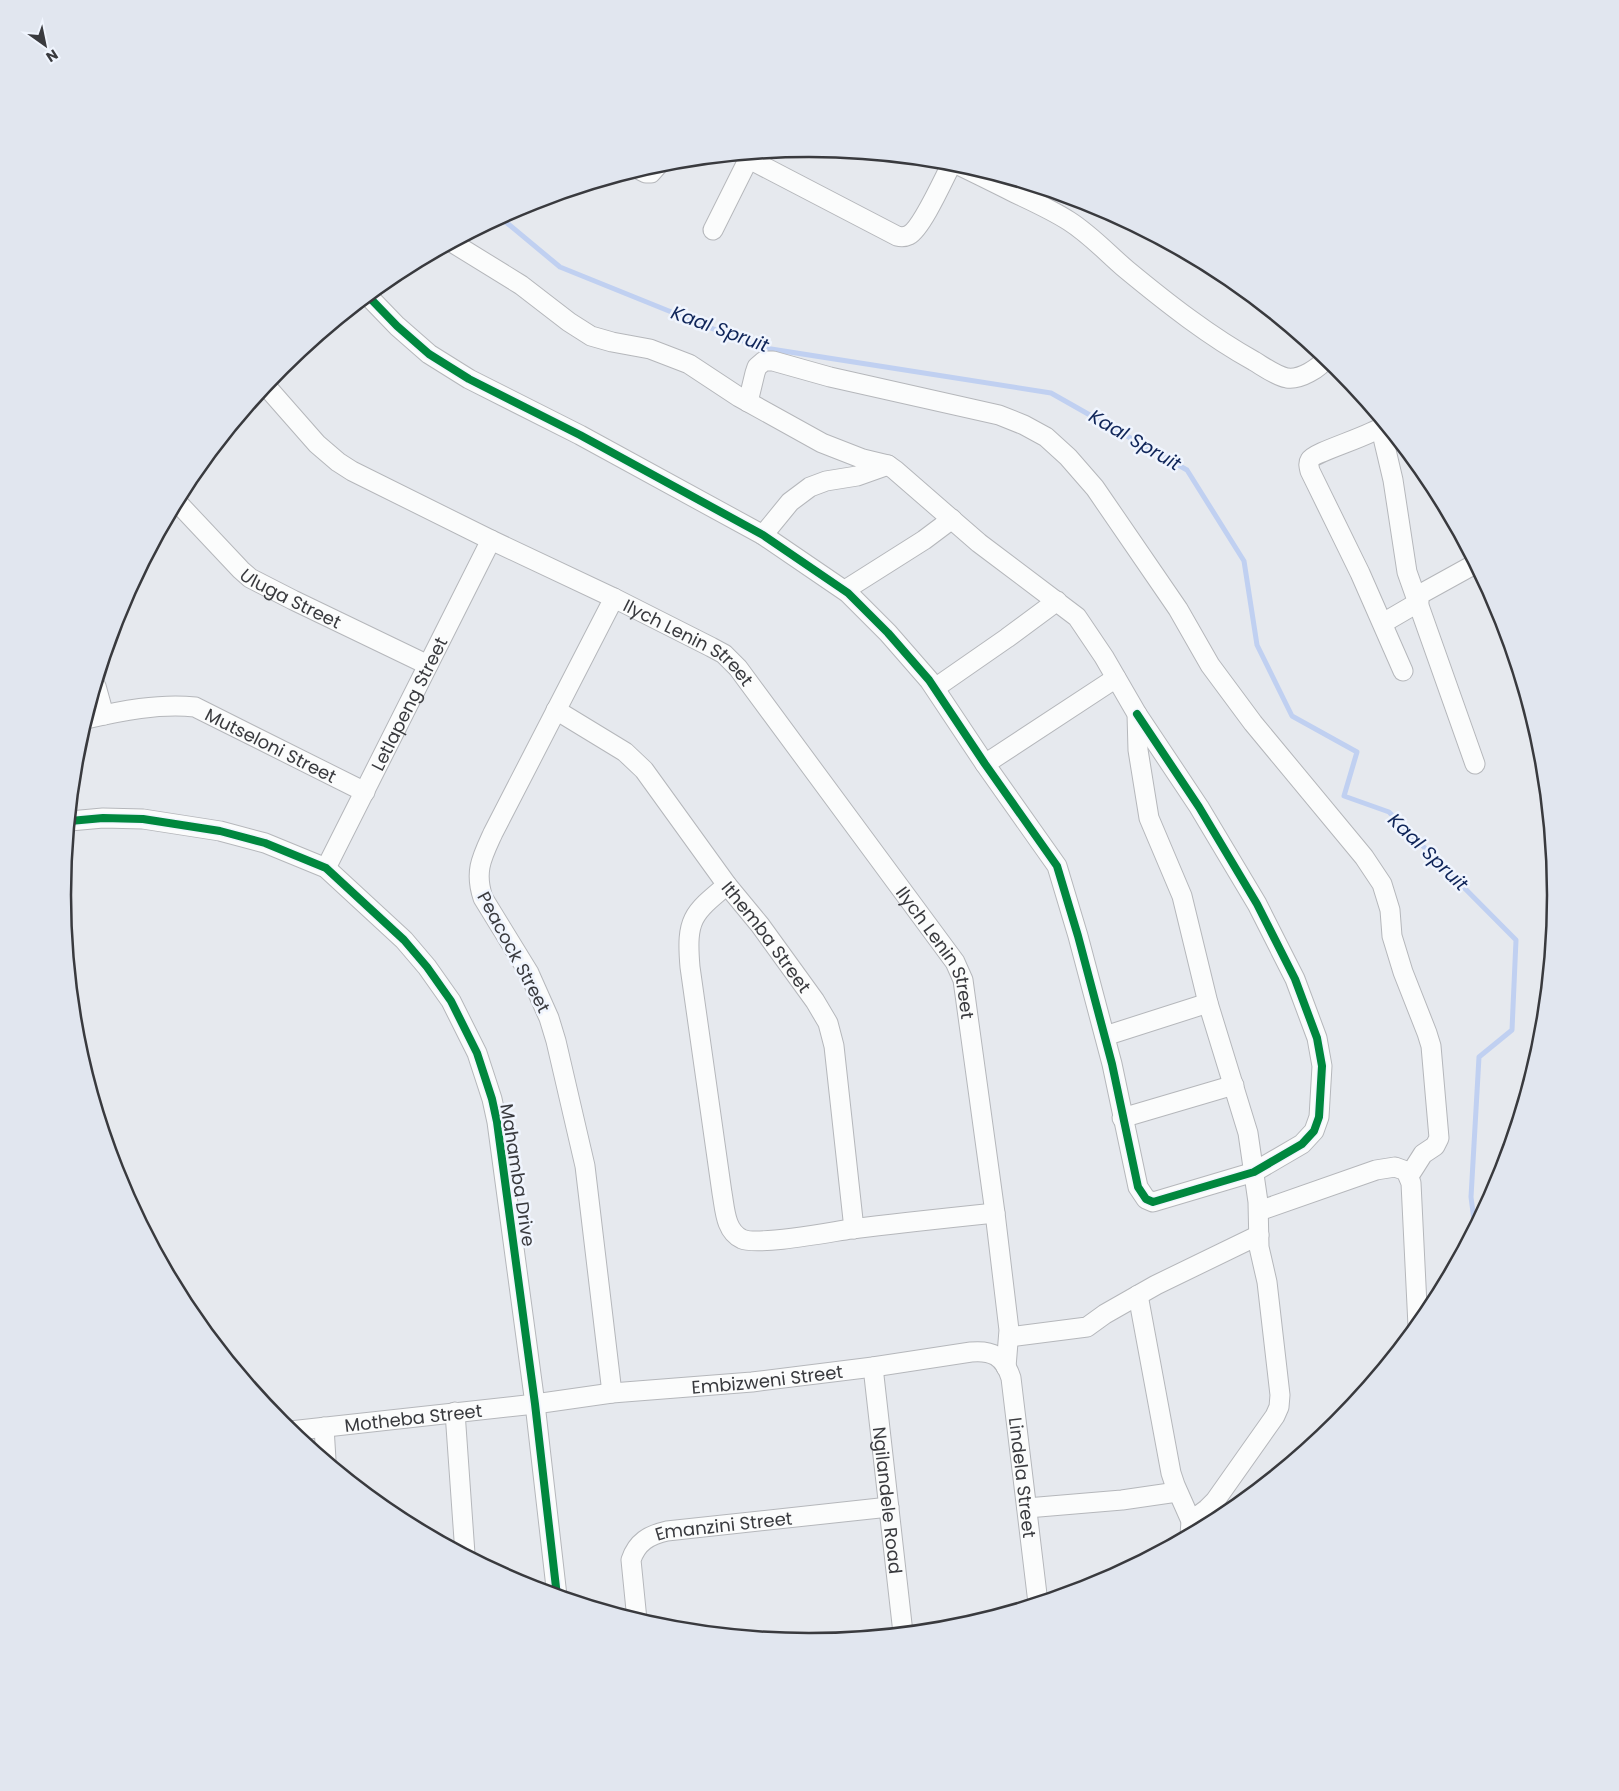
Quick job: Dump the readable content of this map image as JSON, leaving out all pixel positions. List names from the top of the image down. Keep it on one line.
{"streets":{"street":["Uluga Street","Ilych Lenin Street","Letlapeng Street","Mutseloni Street","Ithemba Street","Peacock Street","Mahamba Drive","Embizweni Street","Motheba Street","Lindela Street","Ngilandele Road","Emanzini Street"]},"crossings":[["Uluga Street","Letlapeng Street"],["Ilych Lenin Street","Letlapeng Street"],["Ilych Lenin Street","Peacock Street"],["Ilych Lenin Street","Embizweni Street"],["Ilych Lenin Street","Lindela Street"],["Letlapeng Street","Mutseloni Street"],["Letlapeng Street","Mahamba Drive"],["Ithemba Street","Peacock Street"],["Peacock Street","Embizweni Street"],["Mahamba Drive","Embizweni Street"],["Mahamba Drive","Motheba Street"],["Embizweni Street","Motheba Street"],["Embizweni Street","Lindela Street"],["Embizweni Street","Ngilandele Road"],["Ngilandele Road","Emanzini Street"]],"water":["Kaal Spruit"],"north":"bottom right"}
